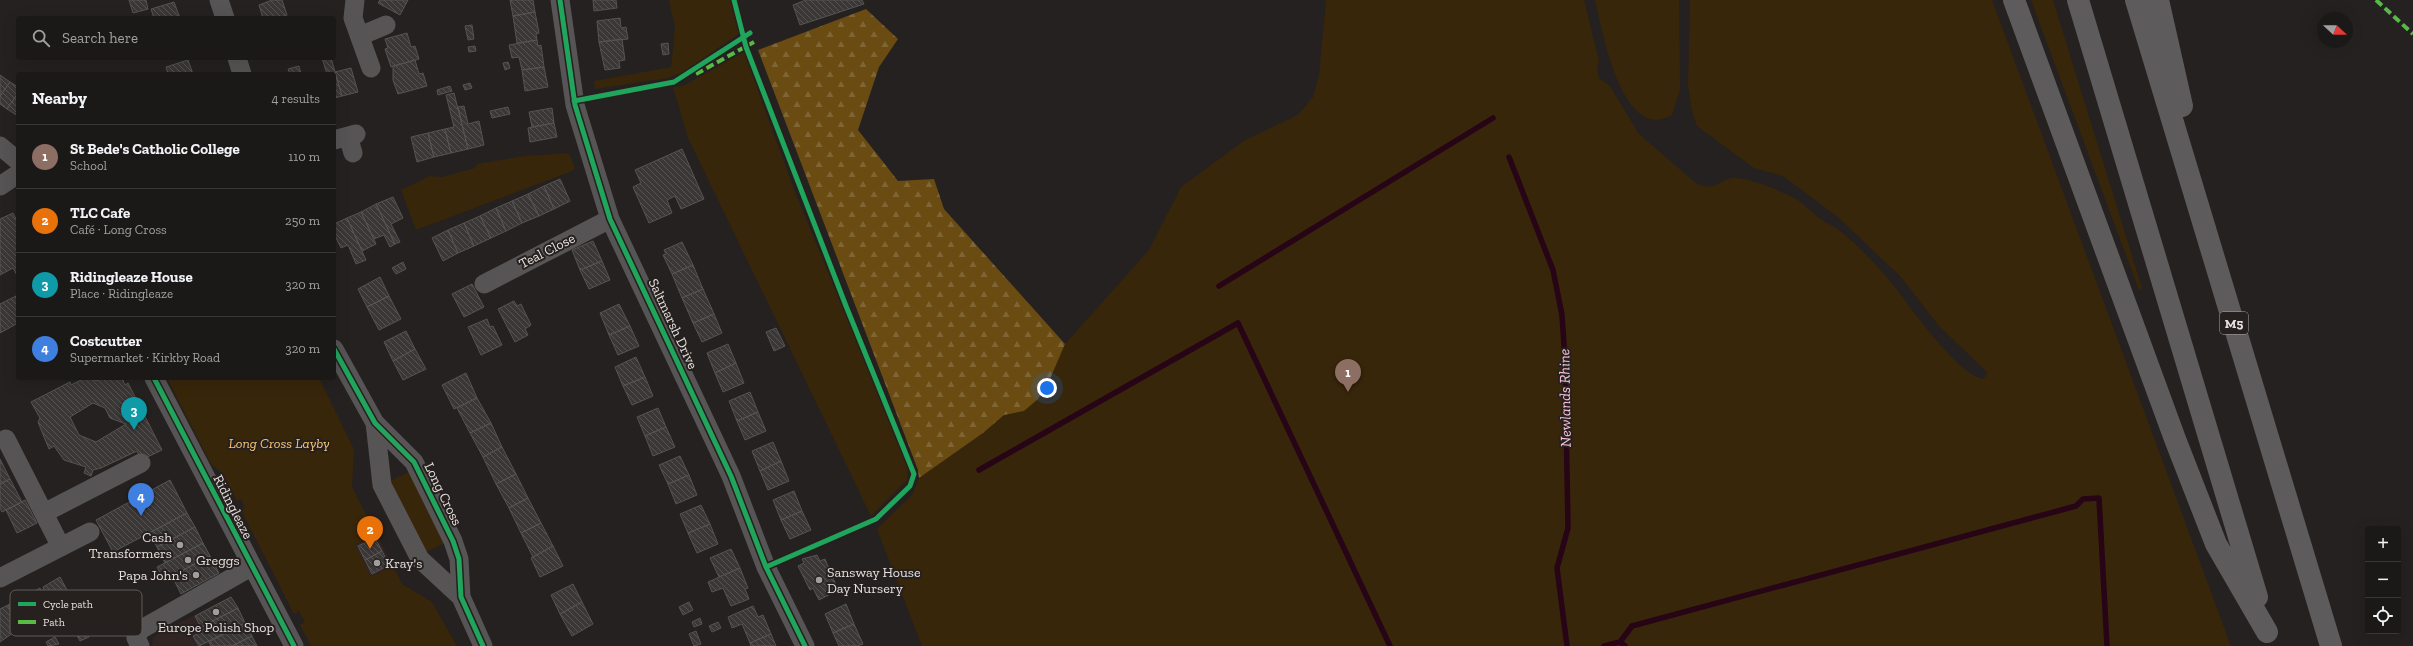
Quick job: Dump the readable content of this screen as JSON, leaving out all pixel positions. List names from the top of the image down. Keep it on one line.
{"streets":{"highway":["M5"],"street":["Teal Close","Saltmarsh Drive","Long Cross","Ridingleaze"]},"crossings":[["Teal Close","Saltmarsh Drive"]],"water":["Newlands Rhine"],"parks":["Long Cross Layby"],"places":["Cash Transformers","Greggs","Kray's","Papa John's","Sansway House Day Nursery","Europe Polish Shop"],"legend":["Cycle path","Path"],"north":"right","page":{"search":"Search here","heading":["Nearby","4 results"],"list":[{"mark":"1","name":"St Bede's Catholic College","note":"School","value":"110 m"},{"mark":"2","name":"TLC Cafe","note":"Café · Long Cross","value":"250 m"},{"mark":"3","name":"Ridingleaze House","note":"Place · Ridingleaze","value":"320 m"},{"mark":"4","name":"Costcutter","note":"Supermarket · Kirkby Road","value":"320 m"}],"pins":["1","3","4","2"],"map_buttons":["+","−"]}}
